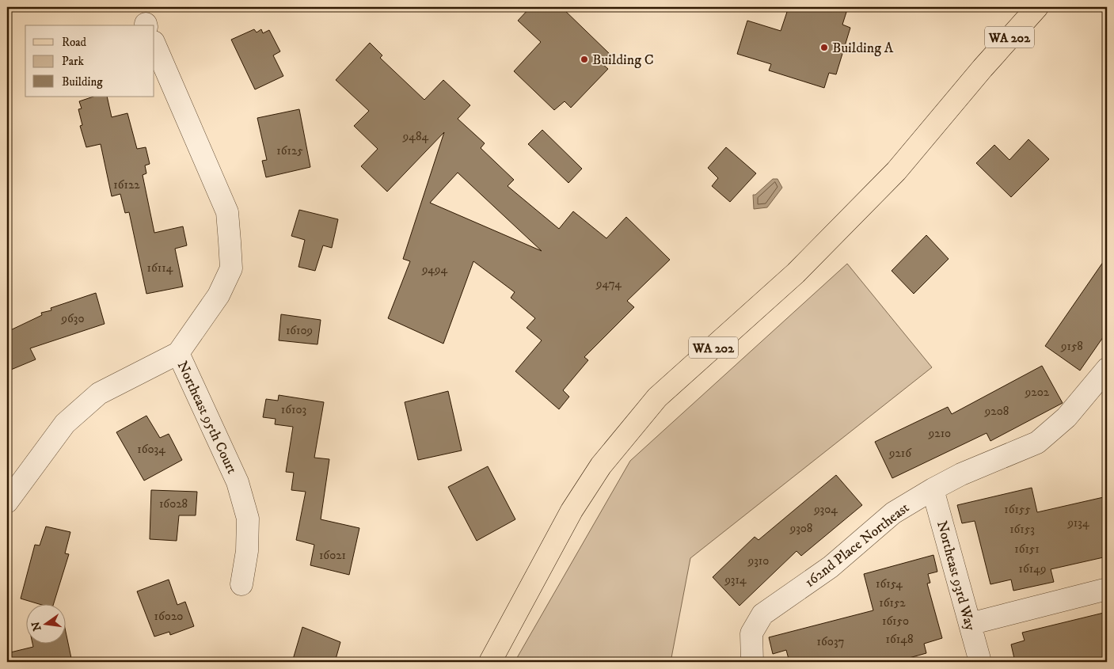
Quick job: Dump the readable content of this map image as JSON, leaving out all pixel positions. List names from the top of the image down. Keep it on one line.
{"streets":{"main road":["WA 202"],"street":["Northeast 95th Court","162nd Place Northeast","Northeast 93rd Way"]},"crossings":[["162nd Place Northeast","Northeast 93rd Way"]],"places":["Building A","Building C"],"house_numbers":["9484","16125","16122","16114","9494","9474","9630","16109","9158","9202","16103","9208","9210","16034","9216","16028","9304","16155","9134","9308","16153","16151","16021","9310","16149","9314","16154","16152","16020","16150","16148","16037"],"legend":["Road","Park","Building"],"north":"left"}
